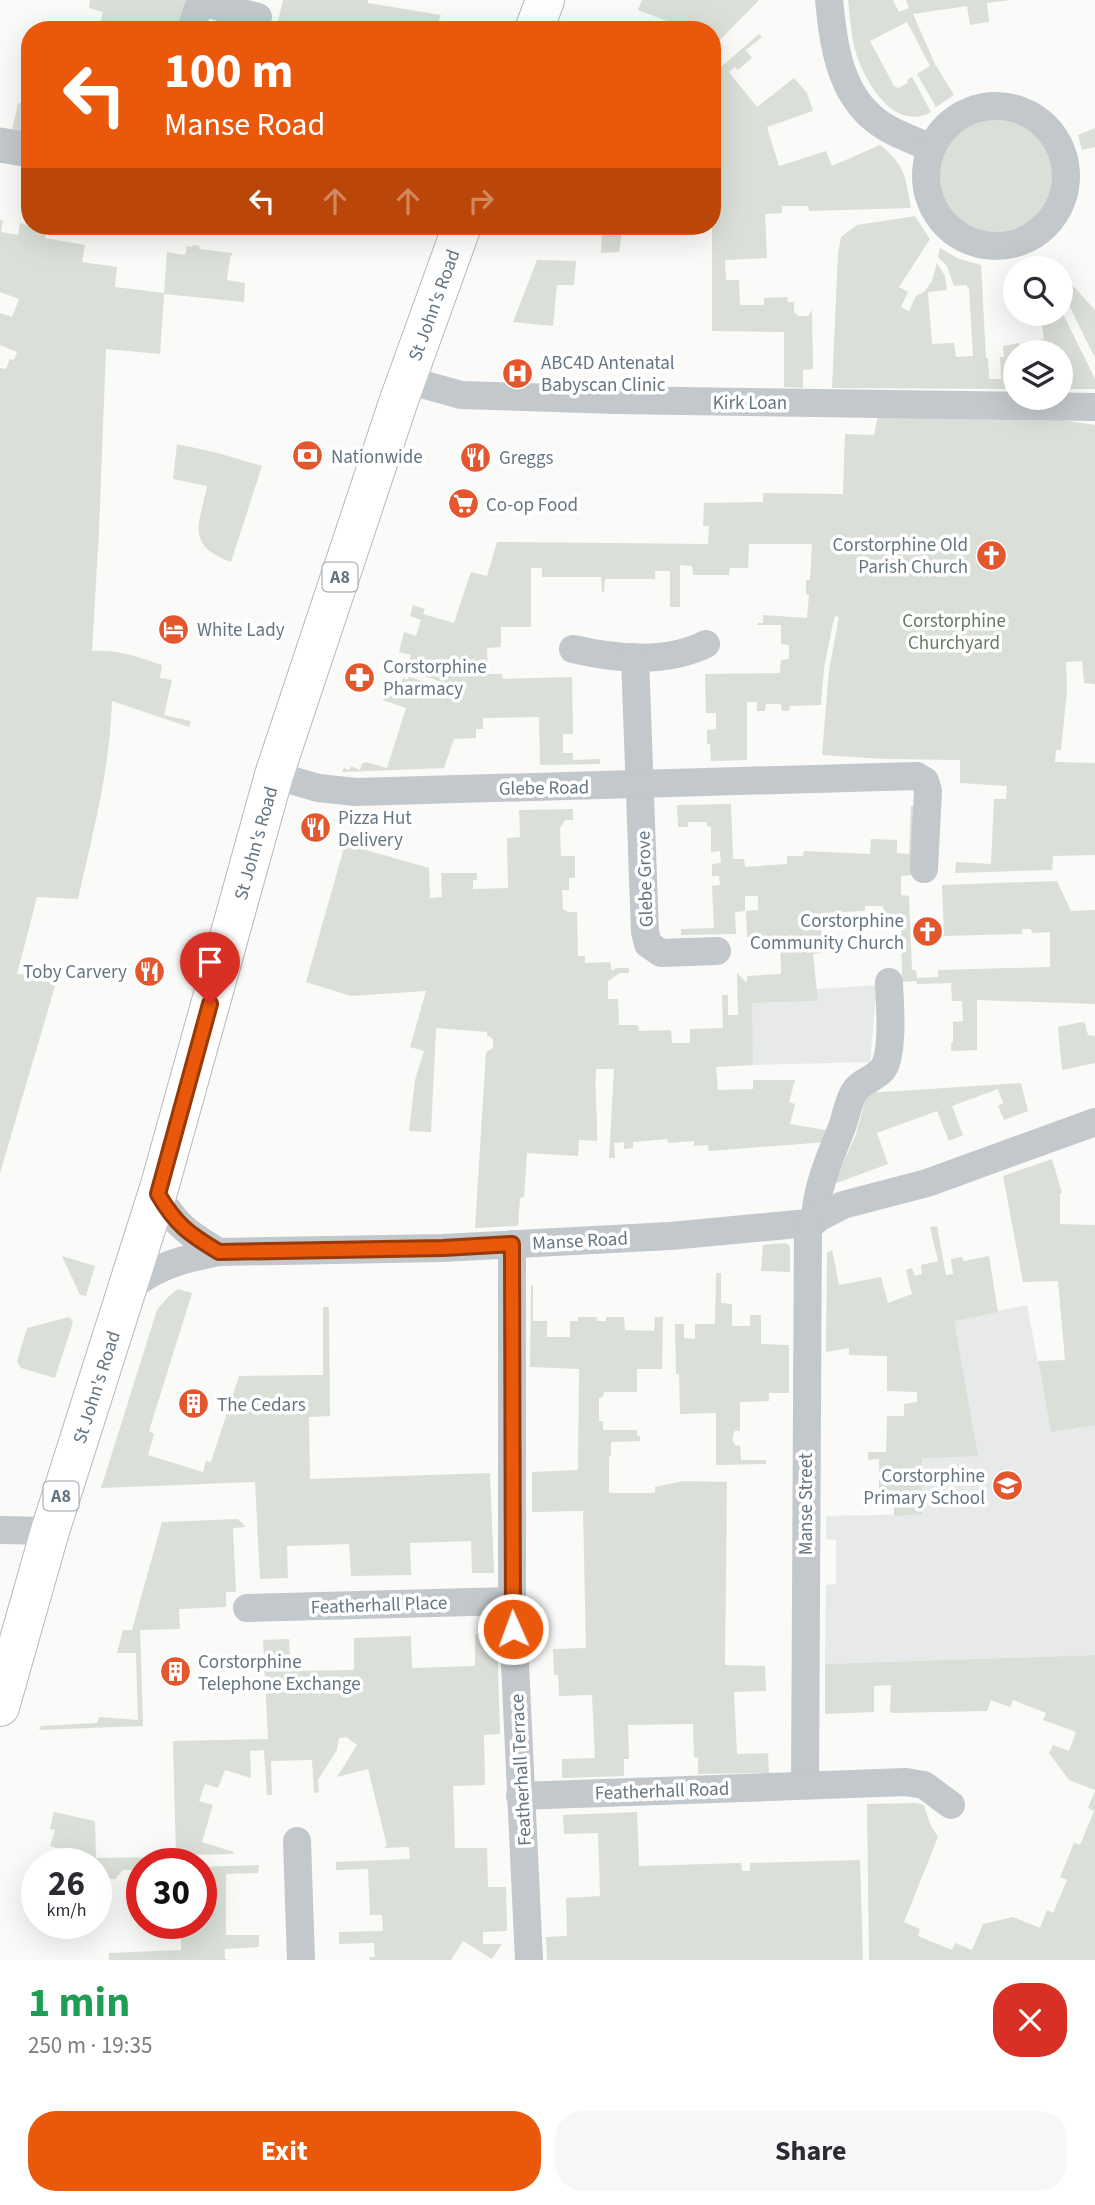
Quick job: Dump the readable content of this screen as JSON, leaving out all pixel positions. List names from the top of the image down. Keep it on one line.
{"streets":{"main road":["St John's Road","A8"],"street":["Kirk Loan","Glebe Road","Glebe Grove","Manse Road","Manse Street","Featherhall Place","Featherhall Terrace","Featherhall Road"]},"crossings":[["St John's Road","Kirk Loan"],["St John's Road","Glebe Road"],["St John's Road","Manse Road"],["Glebe Road","Glebe Grove"],["Manse Road","Manse Street"],["Manse Road","Featherhall Terrace"],["Manse Street","Featherhall Road"],["Featherhall Place","Featherhall Terrace"],["Featherhall Terrace","Featherhall Road"]],"parks":["Corstorphine Churchyard"],"places":{"hospital":["ABC4D Antenatal Babyscan Clinic"],"bank":["Nationwide"],"restaurant":["Greggs","Pizza Hut Delivery","Toby Carvery"],"supermarket":["Co-op Food"],"church":["Corstorphine Old Parish Church","Corstorphine Community Church"],"hotel":["White Lady"],"pharmacy":["Corstorphine Pharmacy"],"building":["The Cedars","Corstorphine Telephone Exchange"],"school or university":["Corstorphine Primary School"]},"page":{"turn":["100 m","Manse Road"],"speed":"26 km/h","limit":"30","heading":["1 min","250 m · 19:35"],"buttons":["Exit","Share"]}}
